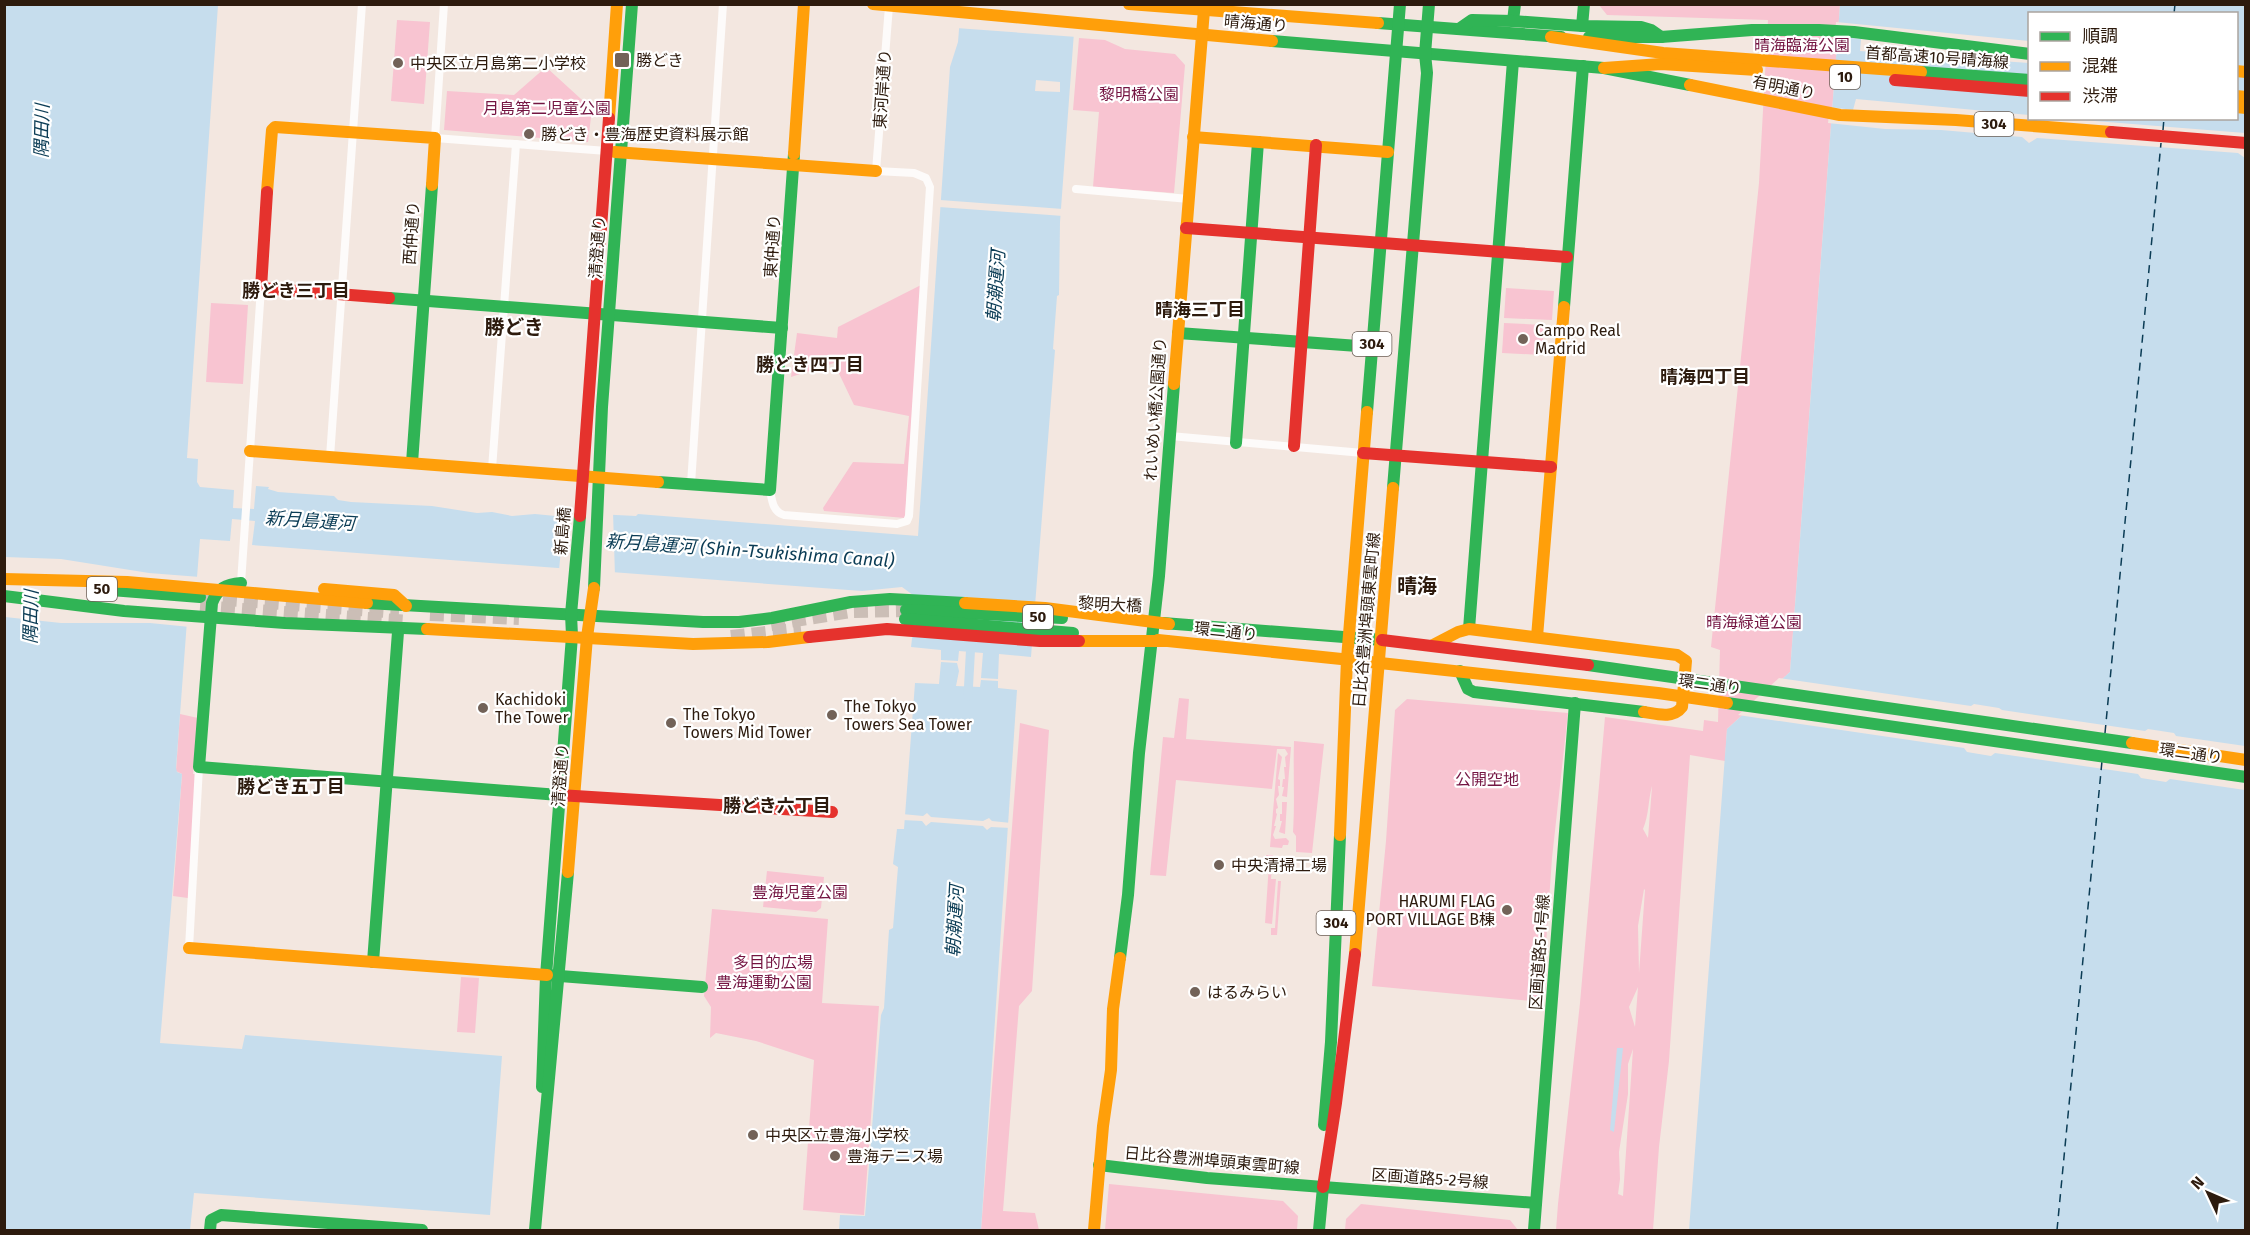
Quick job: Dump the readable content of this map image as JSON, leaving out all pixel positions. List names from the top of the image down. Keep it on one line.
{"streets":{"main road":["晴海通り","首都高速10号晴海線","10","有明通り","304","西仲通り","東仲通り","清澄通り","れいめい橋公園通り","新島橋","50","黎明大橋","日比谷豊洲埠頭東雲町線","環二通り","区画道路5-1号線","区画道路5-2号線"],"street":["東河岸通り"]},"crossings":[["晴海通り","有明通り"],["晴海通り","東河岸通り"],["晴海通り","304"],["晴海通り","れいめい橋公園通り"],["晴海通り","日比谷豊洲埠頭東雲町線"],["首都高速10号晴海線","10"],["10","有明通り"],["有明通り","304"],["有明通り","日比谷豊洲埠頭東雲町線"],["東河岸通り","304"],["304","日比谷豊洲埠頭東雲町線"],["清澄通り","新島橋"],["清澄通り","50"],["れいめい橋公園通り","日比谷豊洲埠頭東雲町線"],["50","黎明大橋"],["50","環二通り"],["黎明大橋","環二通り"],["日比谷豊洲埠頭東雲町線","環二通り"],["日比谷豊洲埠頭東雲町線","区画道路5-2号線"],["区画道路5-1号線","区画道路5-2号線"]],"districts":["勝どき三丁目","晴海三丁目","勝どき","勝どき四丁目","晴海四丁目","晴海","勝どき五丁目","勝どき六丁目"],"water":["隅田川","朝潮運河","新月島運河","新月島運河 (Shin-Tsukishima Canal)"],"parks":["晴海臨海公園","黎明橋公園","月島第二児童公園","晴海緑道公園","公開空地","豊海児童公園","多目的広場","豊海運動公園"],"places":{"transit":["勝どき"],"other":["中央区立月島第二小学校","勝どき・豊海歴史資料展示館","Campo Real Madrid","Kachidoki The Tower","The Tokyo Towers Sea Tower","The Tokyo Towers Mid Tower","中央清掃工場","HARUMI FLAG PORT VILLAGE B棟","はるみらい","中央区立豊海小学校","豊海テニス場"]},"legend":["順調","混雑","渋滞"],"north":"top left"}
